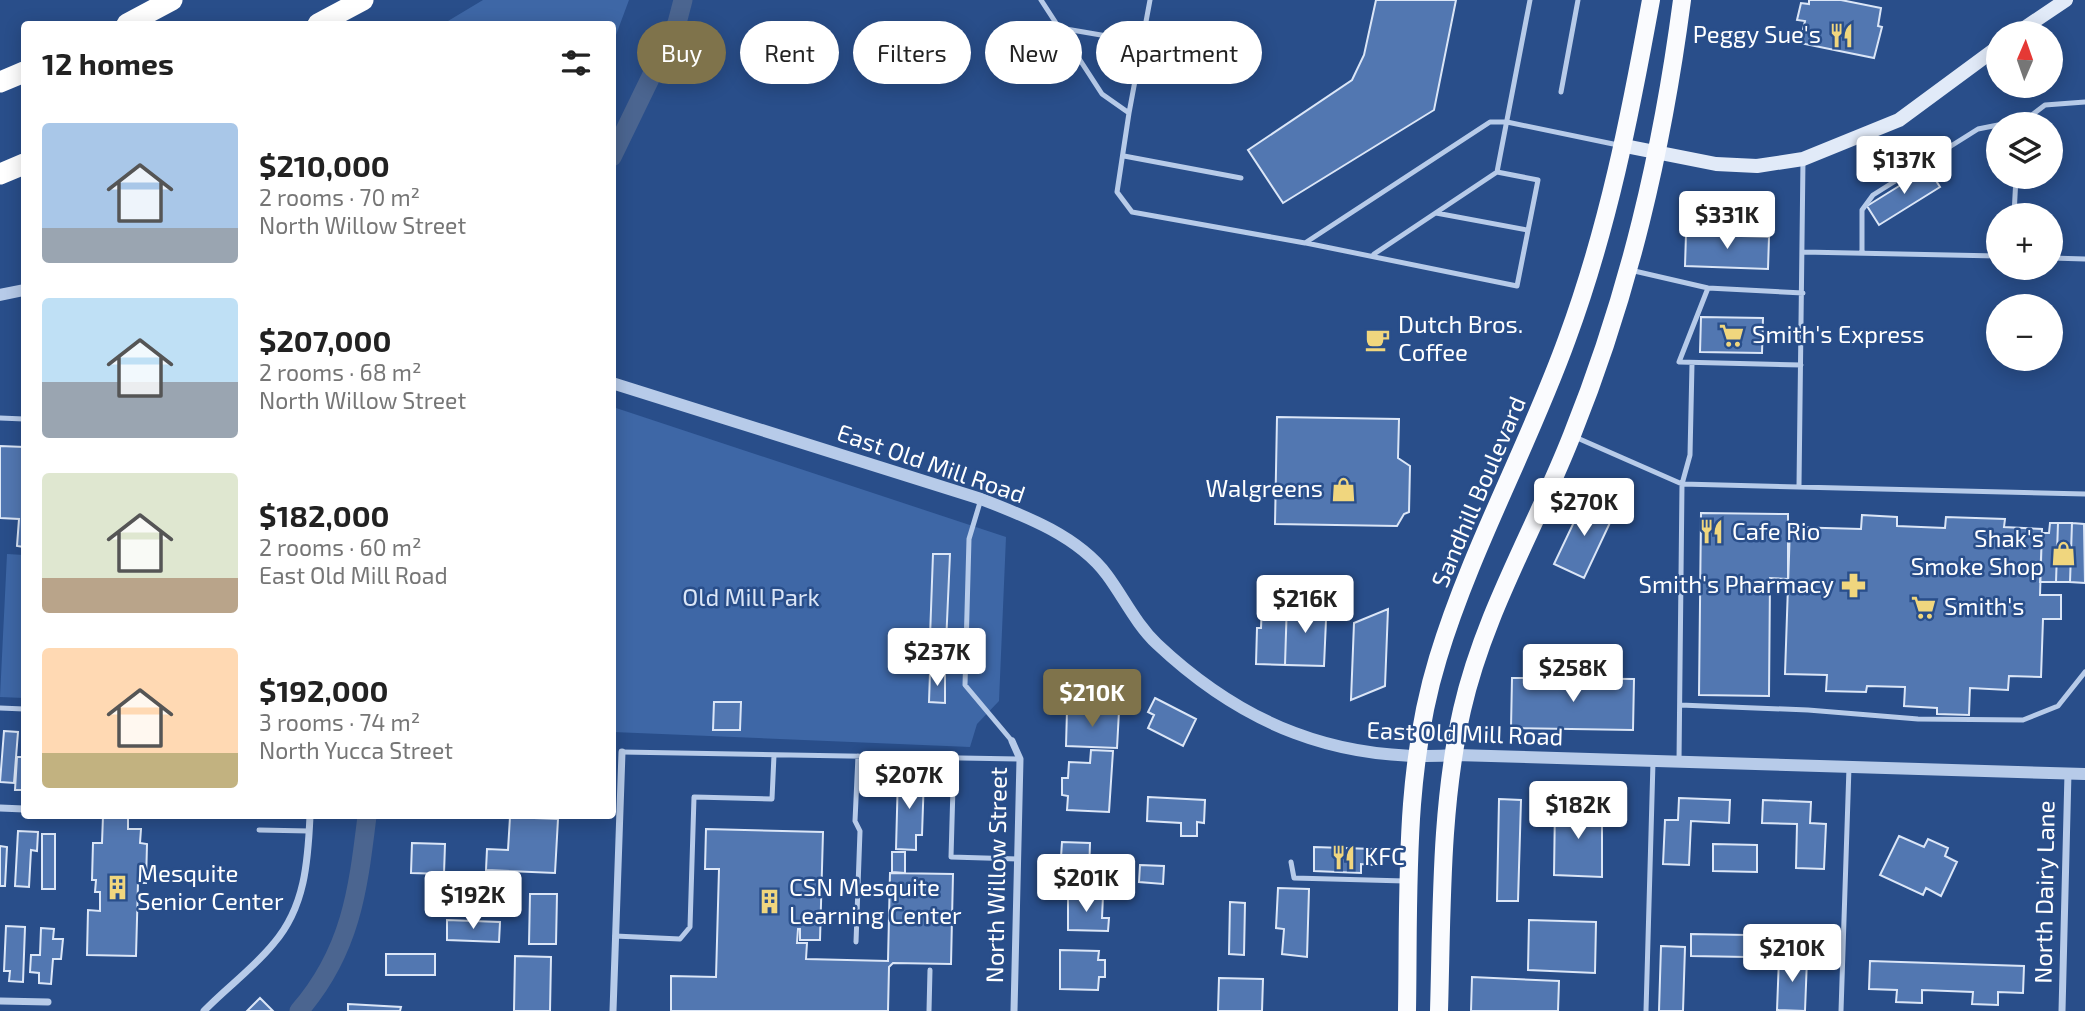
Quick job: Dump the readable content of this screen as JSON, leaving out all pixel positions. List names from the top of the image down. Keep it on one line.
{"streets":{"main road":["Sandhill Boulevard"],"street":["East Old Mill Road","North Willow Street","North Dairy Lane"]},"crossings":[["East Old Mill Road","Sandhill Boulevard"],["East Old Mill Road","North Dairy Lane"]],"parks":["Old Mill Park"],"places":{"restaurant":["Peggy Sue's","Cafe Rio","KFC"],"supermarket":["Smith's Express","Smith's"],"cafe":["Dutch Bros. Coffee"],"shop":["Walgreens","Shak's Smoke Shop"],"pharmacy":["Smith's Pharmacy"],"building":["Mesquite Senior Center","CSN Mesquite Learning Center"]},"north":"top","page":{"map_buttons":["+","−"],"chip":["Buy","Rent","Filters","New","Apartment"],"heading":"12 homes","list":[{"name":"$210,000","note":"2 rooms · 70 m² · North Willow Street"},{"name":"$207,000","note":"2 rooms · 68 m² · North Willow Street"},{"name":"$182,000","note":"2 rooms · 60 m² · East Old Mill Road"},{"name":"$192,000","note":"3 rooms · 74 m² · North Yucca Street"}],"price":["$137K","$331K","$270K","$216K","$237K","$258K","$210K","$207K","$182K","$201K","$192K","$210K"]}}
